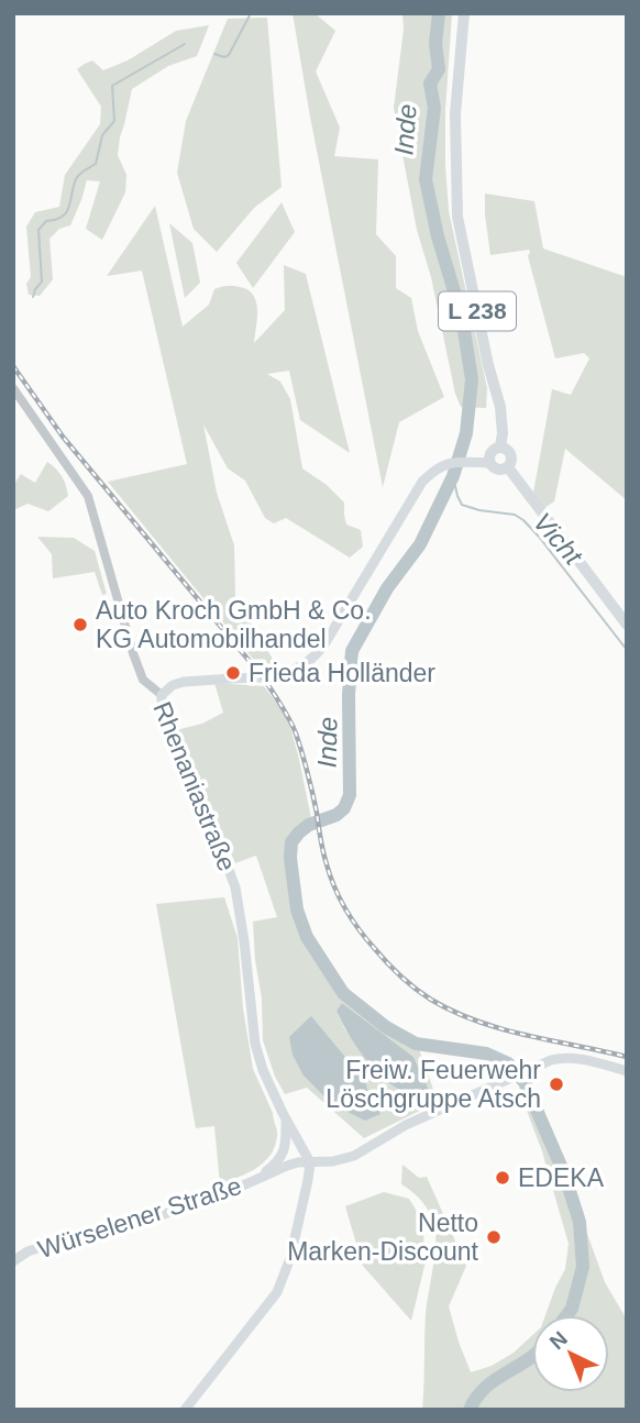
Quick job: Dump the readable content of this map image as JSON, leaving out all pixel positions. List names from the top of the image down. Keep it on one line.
{"streets":{"main road":["L 238","Rhenaniastraße","Würselener Straße"]},"crossings":[["Rhenaniastraße","Würselener Straße"]],"water":["Inde","Vicht"],"places":["Auto Kroch GmbH & Co. KG Automobilhandel","Frieda Holländer","Freiw. Feuerwehr Löschgruppe Atsch","EDEKA","Netto Marken-Discount"],"north":"top left"}
